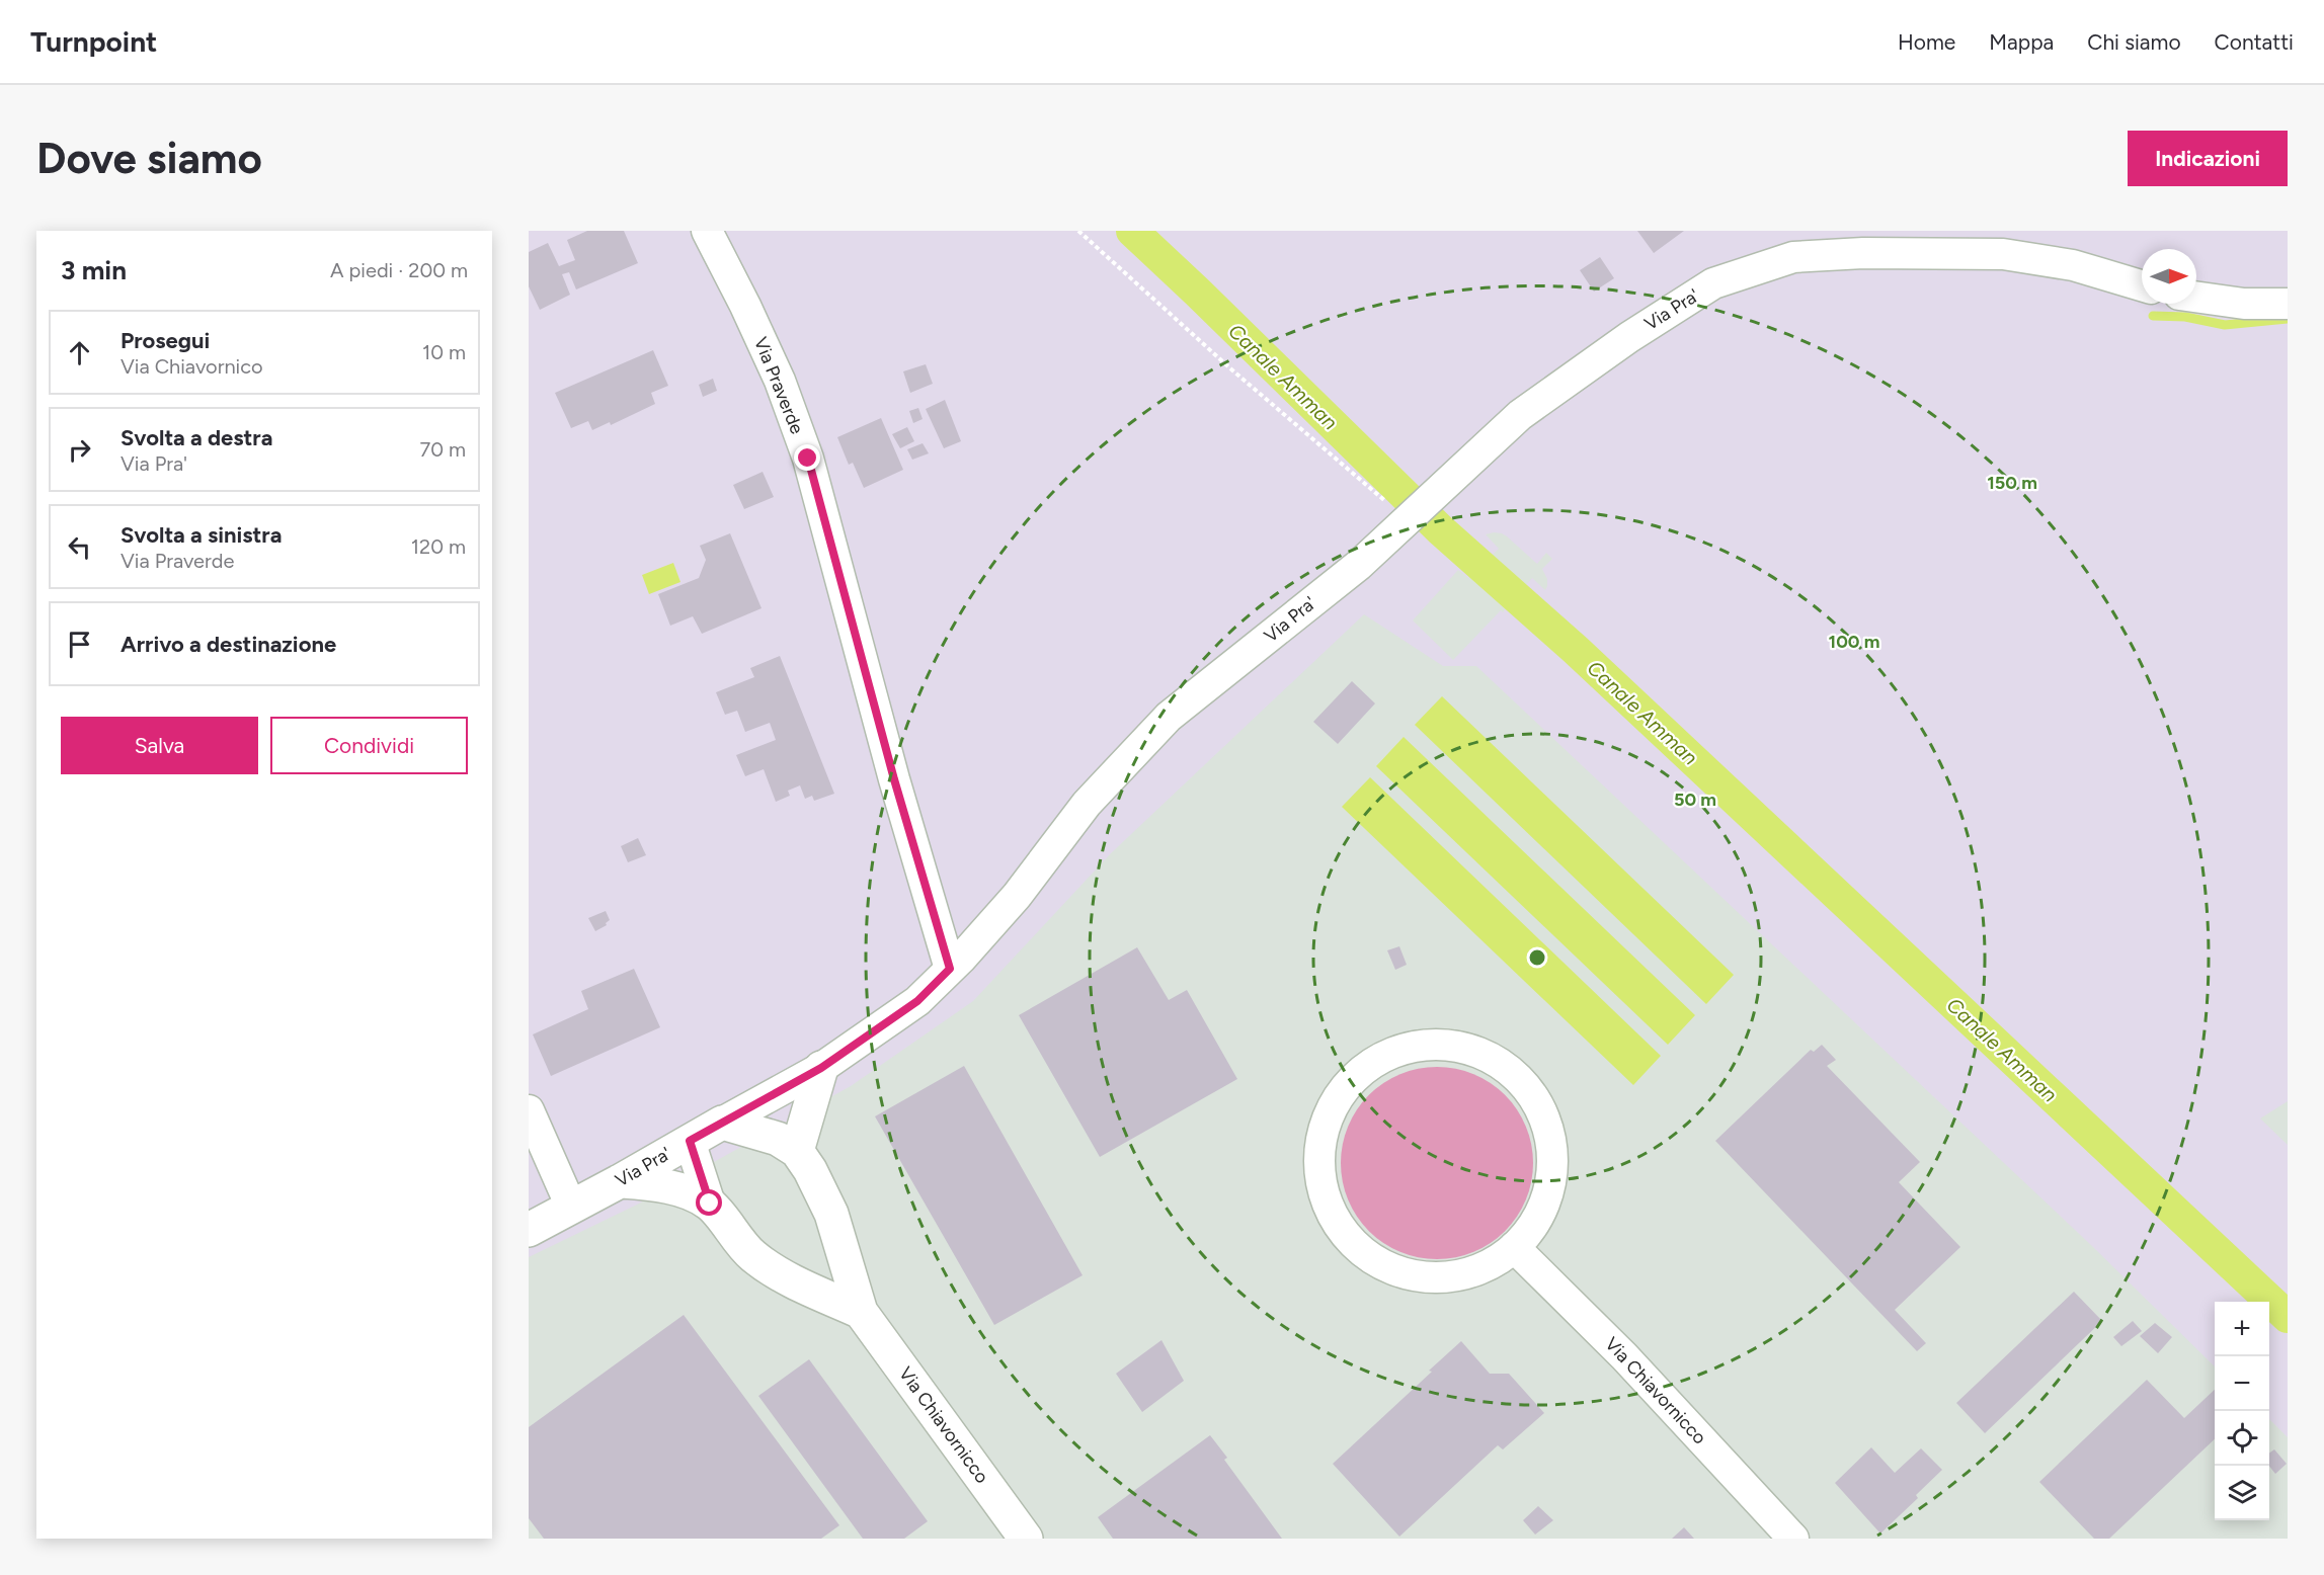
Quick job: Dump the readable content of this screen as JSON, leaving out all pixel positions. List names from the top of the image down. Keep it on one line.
{"streets":{"street":["Via Pra'","Via Praverde","Via Chiavornicco"]},"crossings":[["Via Pra'","Via Praverde"]],"water":["Canale Amman"],"north":"right","page":{"header":"Turnpoint","nav":["Home","Mappa","Chi siamo","Contatti"],"buttons":["Indicazioni",["Salva","Condividi"]],"title":"Dove siamo","heading":["3 min","A piedi · 200 m"],"list":[["Prosegui","Via Chiavornico","10 m"],["Svolta a destra","Via Pra'","70 m"],["Svolta a sinistra","Via Praverde","120 m"],"Arrivo a destinazione"],"map_buttons":["+","−"]},"rings":["150 m","100 m","50 m"]}
